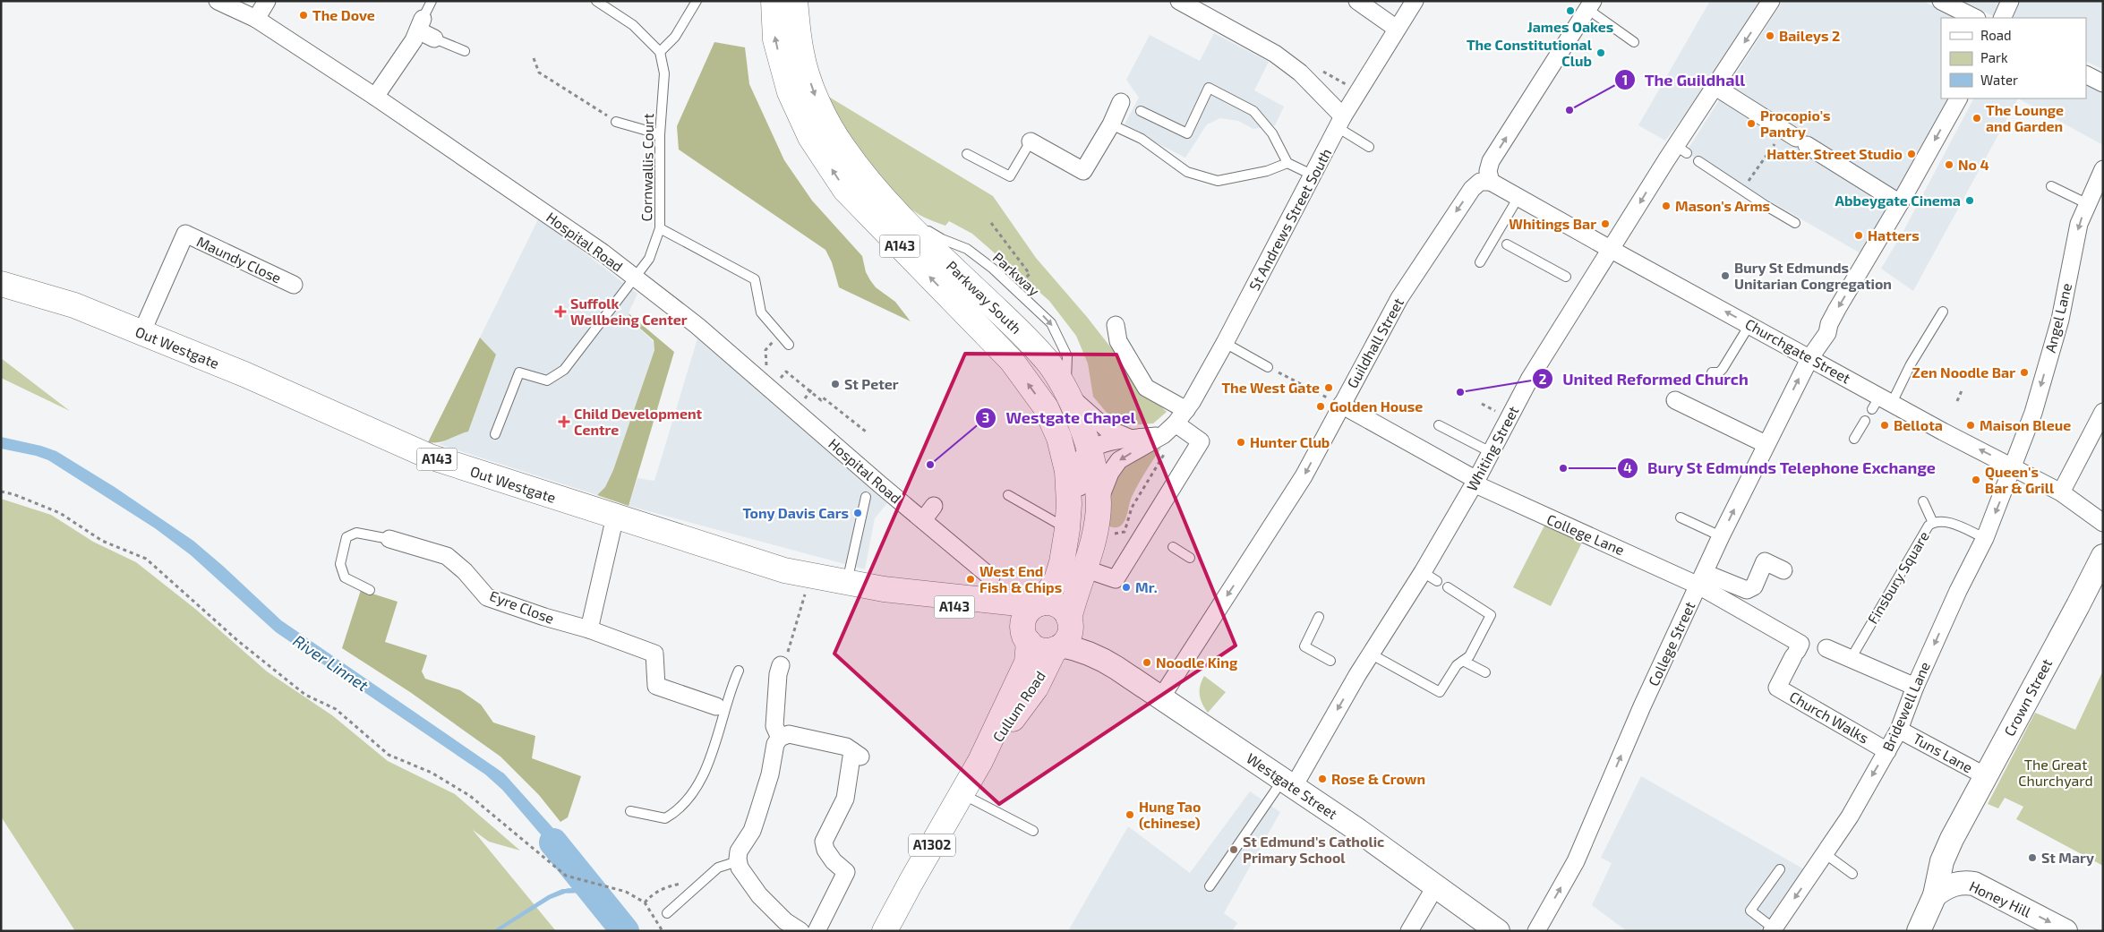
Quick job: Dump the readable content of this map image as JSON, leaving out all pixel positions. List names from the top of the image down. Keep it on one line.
{"streets":{"main road":["A143","Parkway South","Out Westgate","Cullum Road","A1302"],"street":["St Andrews Street South","Hospital Road","Maundy Close","Angel Lane","Guildhall Street","Churchgate Street","Whiting Street","College Lane","Eyre Close","College Street","Crown Street","Bridewell Lane","Church Walks","Tuns Lane","Westgate Street","Honey Hill"],"lane":["Cornwallis Court","Parkway","Finsbury Square"]},"crossings":[["Cornwallis Court","Hospital Road"],["St Andrews Street South","Parkway South"],["A143","Parkway South"],["A143","Out Westgate"],["A143","Cullum Road"],["A143","Westgate Street"],["Maundy Close","Out Westgate"],["Parkway","Parkway South"],["Parkway South","Out Westgate"],["Parkway South","Cullum Road"],["Parkway South","Westgate Street"],["Angel Lane","Churchgate Street"],["Angel Lane","Bridewell Lane"],["Guildhall Street","Churchgate Street"],["Guildhall Street","College Lane"],["Guildhall Street","Westgate Street"],["Out Westgate","Cullum Road"],["Out Westgate","Westgate Street"],["Churchgate Street","Whiting Street"],["Churchgate Street","College Street"],["Churchgate Street","Bridewell Lane"],["Whiting Street","College Lane"],["Whiting Street","Westgate Street"],["College Lane","College Street"],["College Lane","Church Walks"],["Finsbury Square","Bridewell Lane"],["College Street","Church Walks"],["Crown Street","Tuns Lane"],["Crown Street","Honey Hill"],["Cullum Road","Westgate Street"],["Bridewell Lane","Church Walks"],["Bridewell Lane","Tuns Lane"]],"one_way":["Parkway","Guildhall Street","Churchgate Street","Whiting Street","Bridewell Lane","Honey Hill"],"water":["River Linnet"],"parks":["The Great Churchyard"],"places":{"other":["James Oakes","The Dove","Baileys 2","The Constitutional Club","The Guildhall","The Lounge and Garden","Procopio's Pantry","Hatter Street Studio","No 4","Abbeygate Cinema","Mason's Arms","Whitings Bar","Hatters","Bury St Edmunds Unitarian Congregation","Zen Noodle Bar","St Peter","The West Gate","United Reformed Church","Golden House","Bellota","Maison Bleue","Hunter Club","Westgate Chapel","Bury St Edmunds Telephone Exchange","Queen's Bar & Grill","Tony Davis Cars","West End Fish & Chips","Mr.","Noodle King","Rose & Crown","Hung Tao (chinese)","St Edmund's Catholic Primary School","St Mary"],"health":["Suffolk Wellbeing Center","Child Development Centre"]},"legend":["Road","Park","Water"]}
